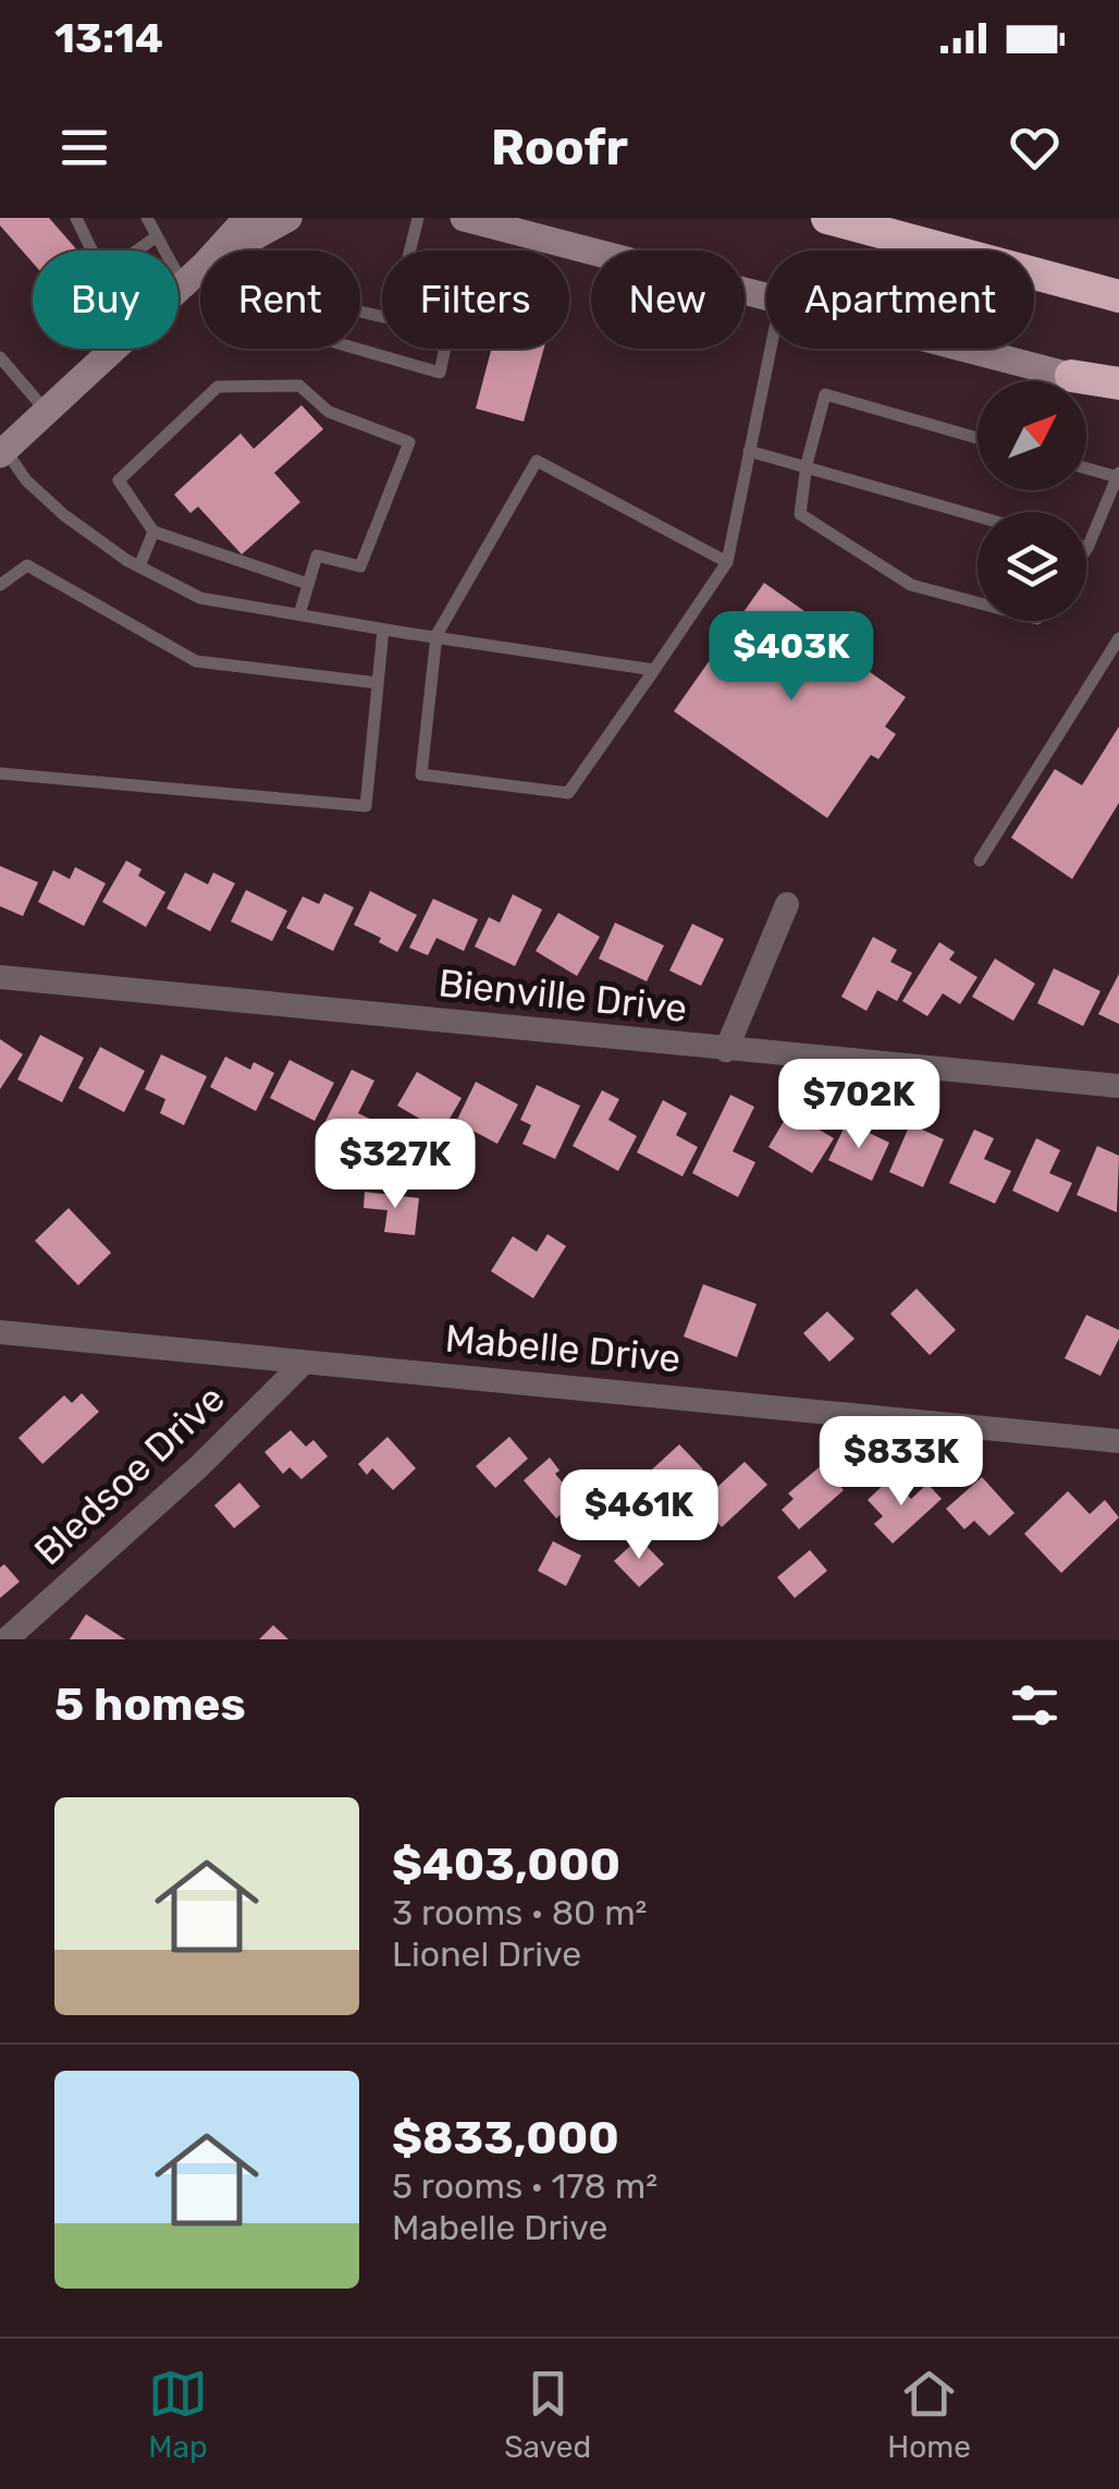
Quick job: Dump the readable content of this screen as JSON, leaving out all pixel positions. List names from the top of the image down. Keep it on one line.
{"streets":{"street":["Bienville Drive","Mabelle Drive","Bledsoe Drive"]},"crossings":[["Mabelle Drive","Bledsoe Drive"]],"north":"top right","page":{"status":"13:14","header":"Roofr","chip":["Buy","Rent","Filters","New","Apartment"],"price":["$403K","$702K","$327K","$833K","$461K"],"heading":"5 homes","list":[{"name":"$403,000","note":"3 rooms · 80 m² · Lionel Drive"},{"name":"$833,000","note":"5 rooms · 178 m² · Mabelle Drive"}],"tabs":["Map","Saved","Home"]}}
